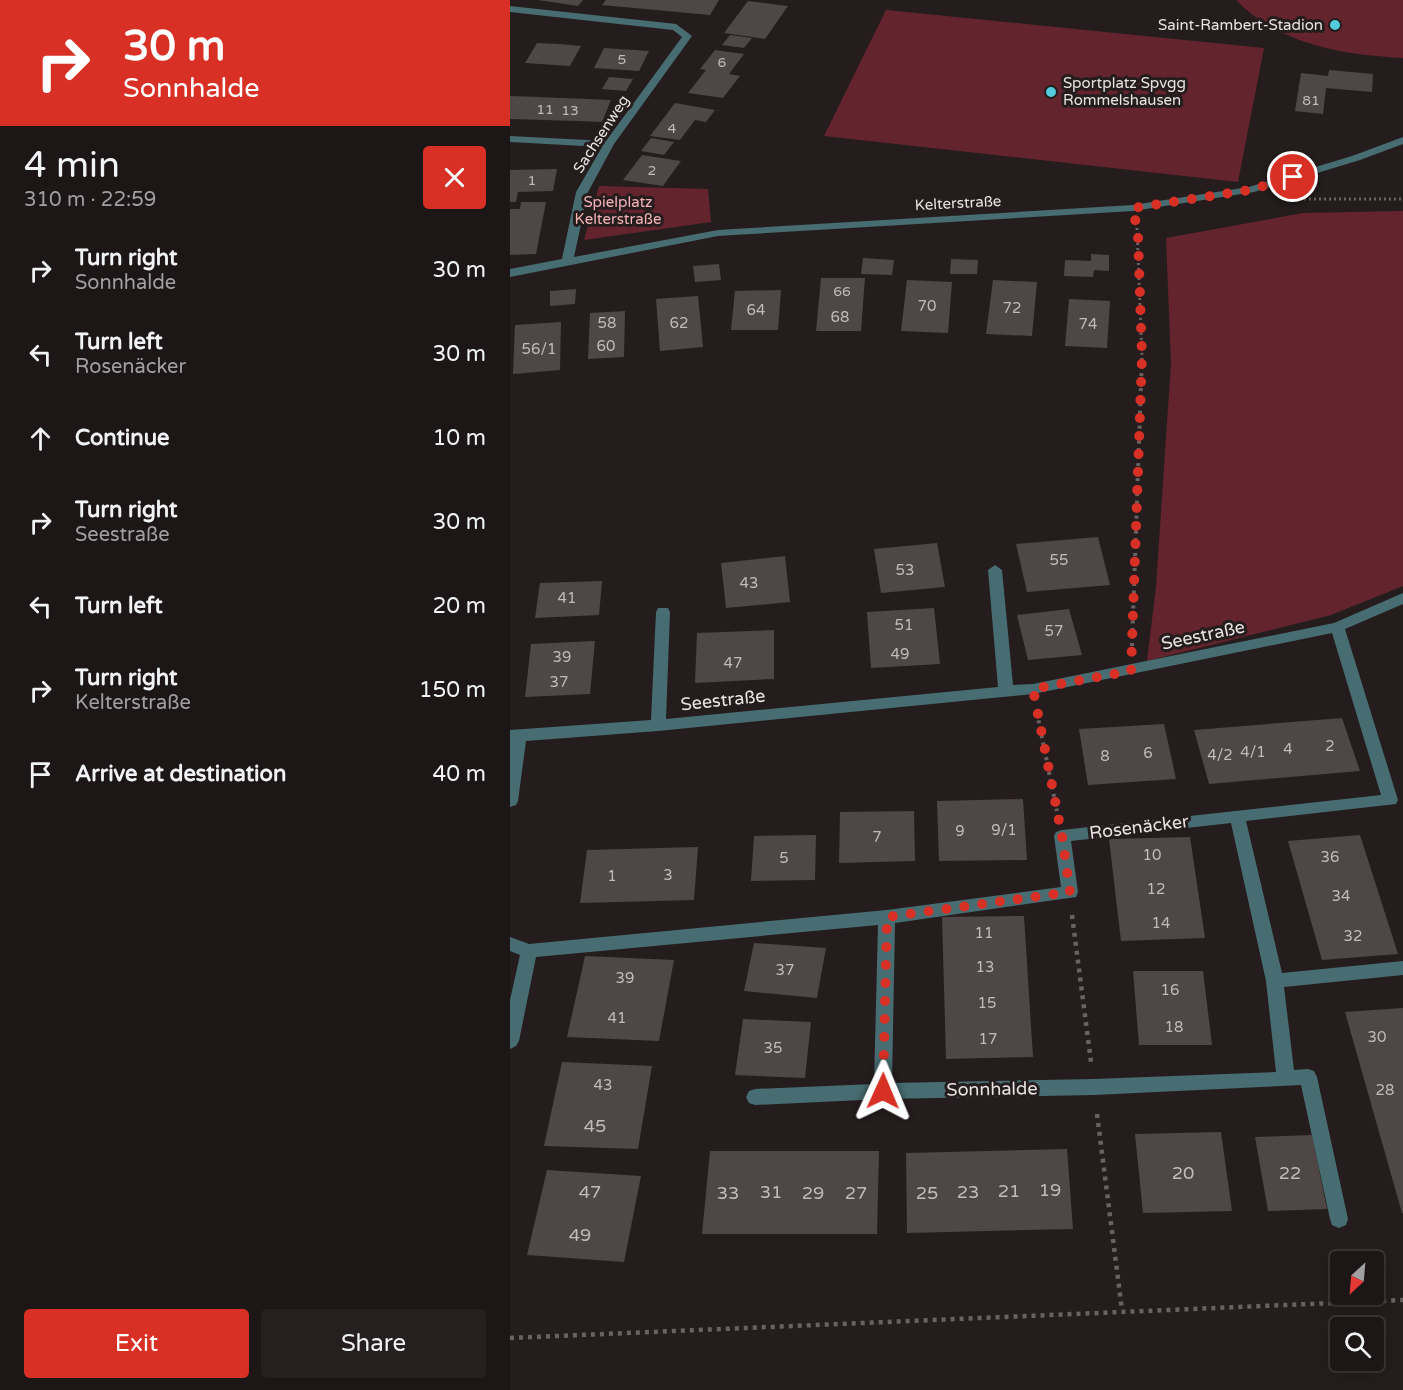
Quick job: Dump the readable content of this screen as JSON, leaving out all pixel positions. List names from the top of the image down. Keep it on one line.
{"streets":{"street":["Sachsenweg","Kelterstraße","Seestraße","Rosenäcker","Sonnhalde"]},"crossings":[["Sachsenweg","Kelterstraße"],["Seestraße","Rosenäcker"]],"parks":["Spielplatz Kelterstraße"],"places":["Saint-Rambert-Stadion","Sportplatz Spvgg Rommelshausen"],"house_numbers":["5","6","81","11","13","4","2","1","66","70","72","64","68","58","62","74","60","56/1","55","53","43","41","51","57","49","39","47","37","2","4","4/1","6","4/2","8","9/1","9","7","10","36","5","3","1","12","34","14","11","32","13","37","39","16","15","41","18","30","17","35","43","28","45","20","22","19","21","47","31","23","33","29","27","25","49"],"north":"bottom left","page":{"turn":["30 m","Sonnhalde"],"heading":["4 min","310 m · 22:59"],"list":[{"name":"Turn right","note":"Sonnhalde","value":"30 m"},{"name":"Turn left","note":"Rosenäcker","value":"30 m"},{"name":"Continue","value":"10 m"},{"name":"Turn right","note":"Seestraße","value":"30 m"},{"name":"Turn left","value":"20 m"},{"name":"Turn right","note":"Kelterstraße","value":"150 m"},{"name":"Arrive at destination","value":"40 m"}],"buttons":["Exit","Share"]}}
